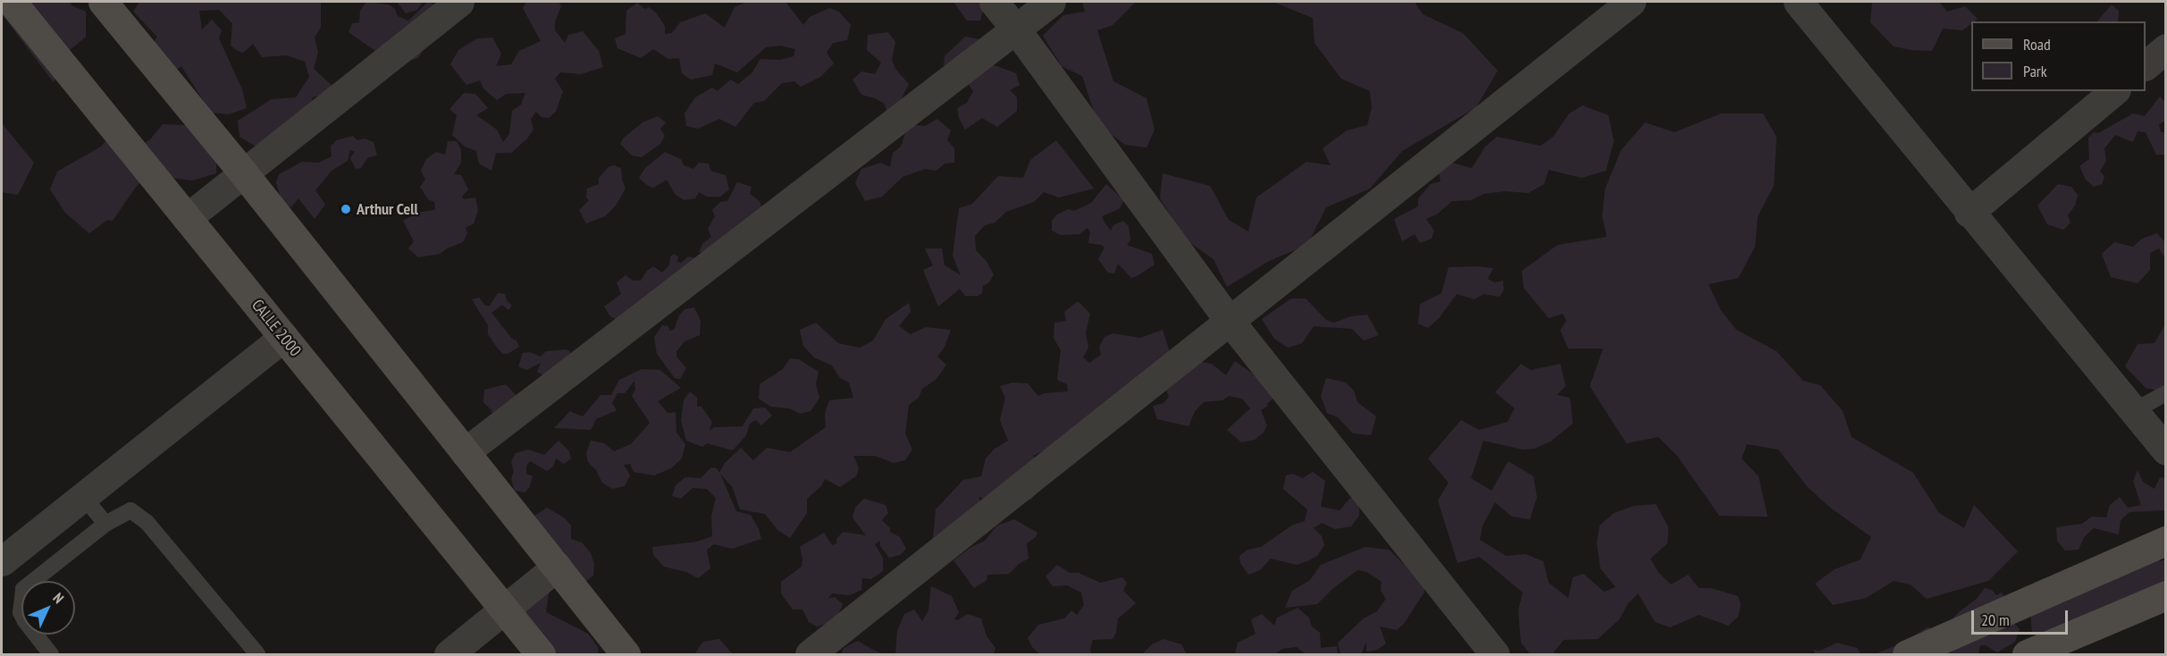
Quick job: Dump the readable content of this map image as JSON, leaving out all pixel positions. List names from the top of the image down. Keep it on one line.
{"streets":{"street":["CALLE 2000"]},"places":["Arthur Cell"],"legend":["Road","Park"],"scale_bar":"20 m","north":"top right"}
